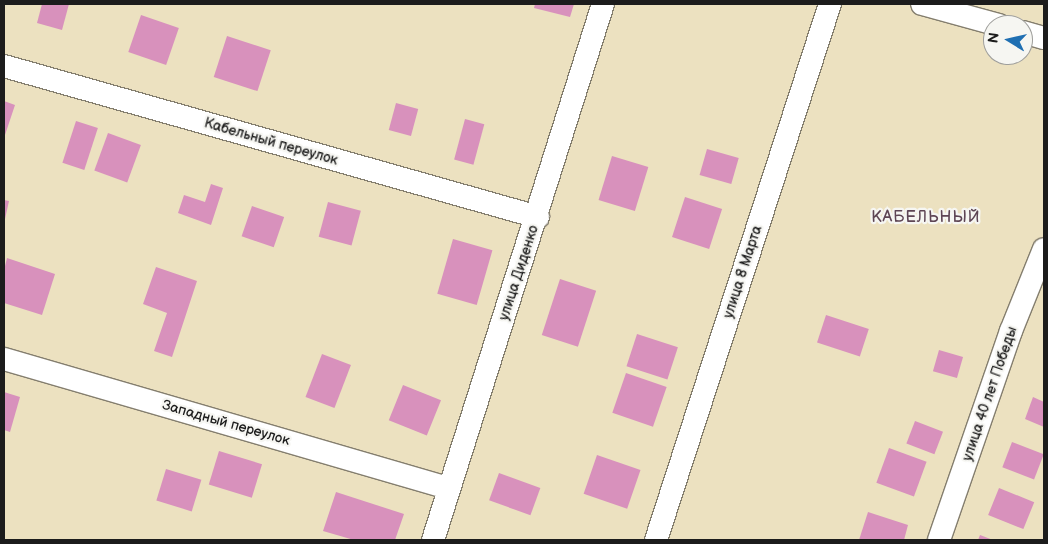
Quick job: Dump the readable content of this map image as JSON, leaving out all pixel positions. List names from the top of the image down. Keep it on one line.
{"streets":{"street":["Кабельный переулок","улица 8 Марта","улица Диденко","улица 40 лет Победы","Западный переулок"]},"crossings":[["Кабельный переулок","улица Диденко"],["улица Диденко","Западный переулок"]],"districts":["КАБЕЛЬНЫЙ"],"north":"left"}
